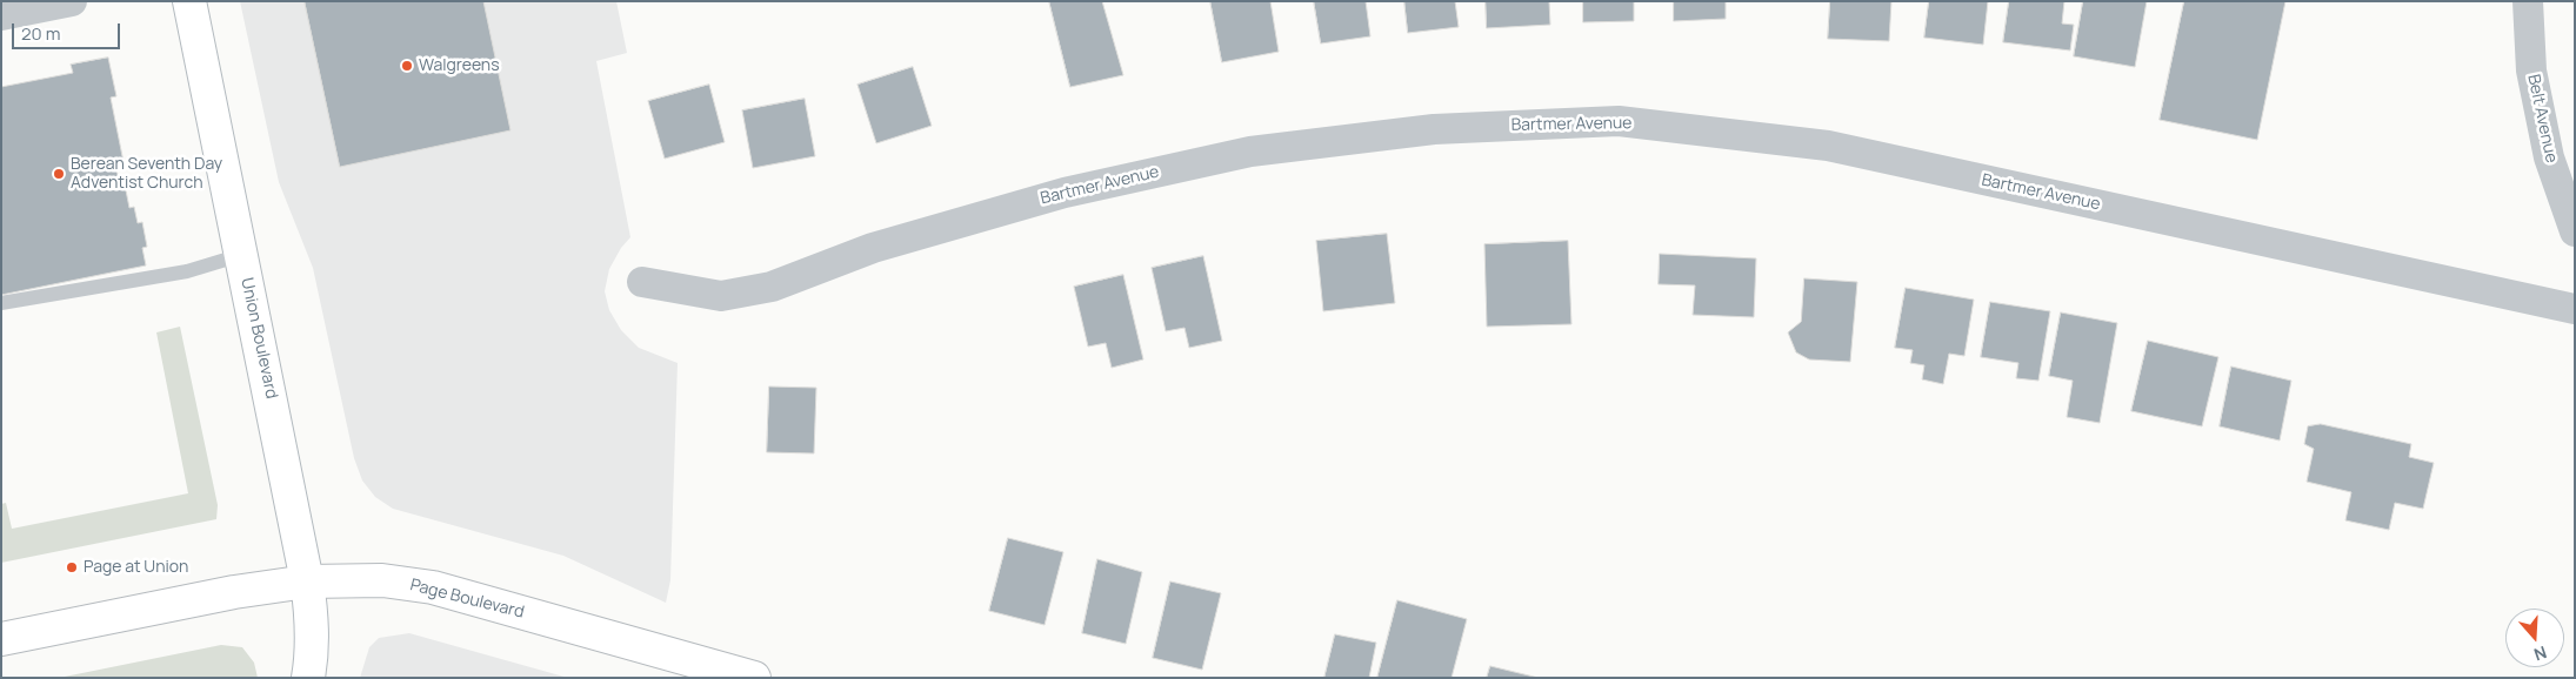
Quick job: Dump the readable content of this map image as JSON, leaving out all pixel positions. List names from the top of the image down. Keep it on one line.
{"streets":{"main road":["Union Boulevard","Page Boulevard"],"street":["Belt Avenue","Bartmer Avenue"]},"crossings":[["Union Boulevard","Page Boulevard"]],"places":["Walgreens","Berean Seventh Day Adventist Church","Page at Union"],"scale_bar":"20 m","north":"bottom"}
